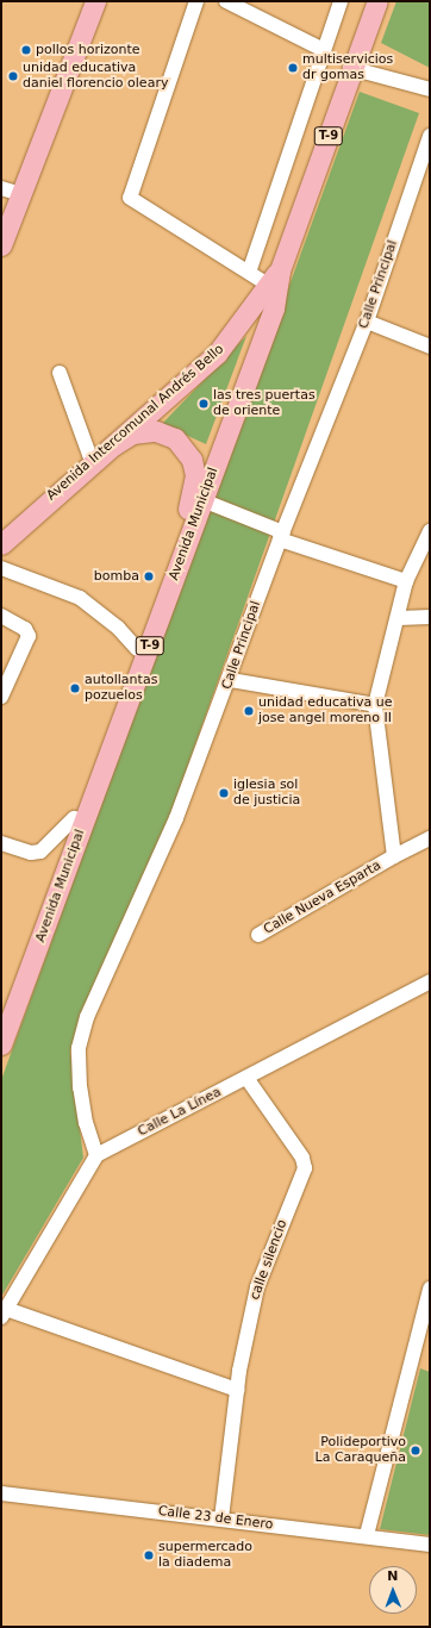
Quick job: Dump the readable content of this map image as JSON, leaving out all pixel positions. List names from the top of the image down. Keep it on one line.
{"streets":{"highway":["T-9","Avenida Intercomunal Andrés Bello","Avenida Municipal"],"street":["Calle Principal","Calle Nueva Esparta","Calle La Línea","calle silencio","Calle 23 de Enero"]},"crossings":[["T-9","Avenida Intercomunal Andrés Bello"],["Calle Principal","Calle La Línea"],["Avenida Intercomunal Andrés Bello","Avenida Municipal"],["Calle La Línea","calle silencio"],["calle silencio","Calle 23 de Enero"]],"places":["pollos horizonte","multiservicios dr gomas","unidad educativa daniel florencio oleary","las tres puertas de oriente","bomba","autollantas pozuelos","unidad educativa ue jose angel moreno II","iglesia sol de justicia","Polideportivo La Caraqueña","supermercado la diadema"],"north":"top"}
